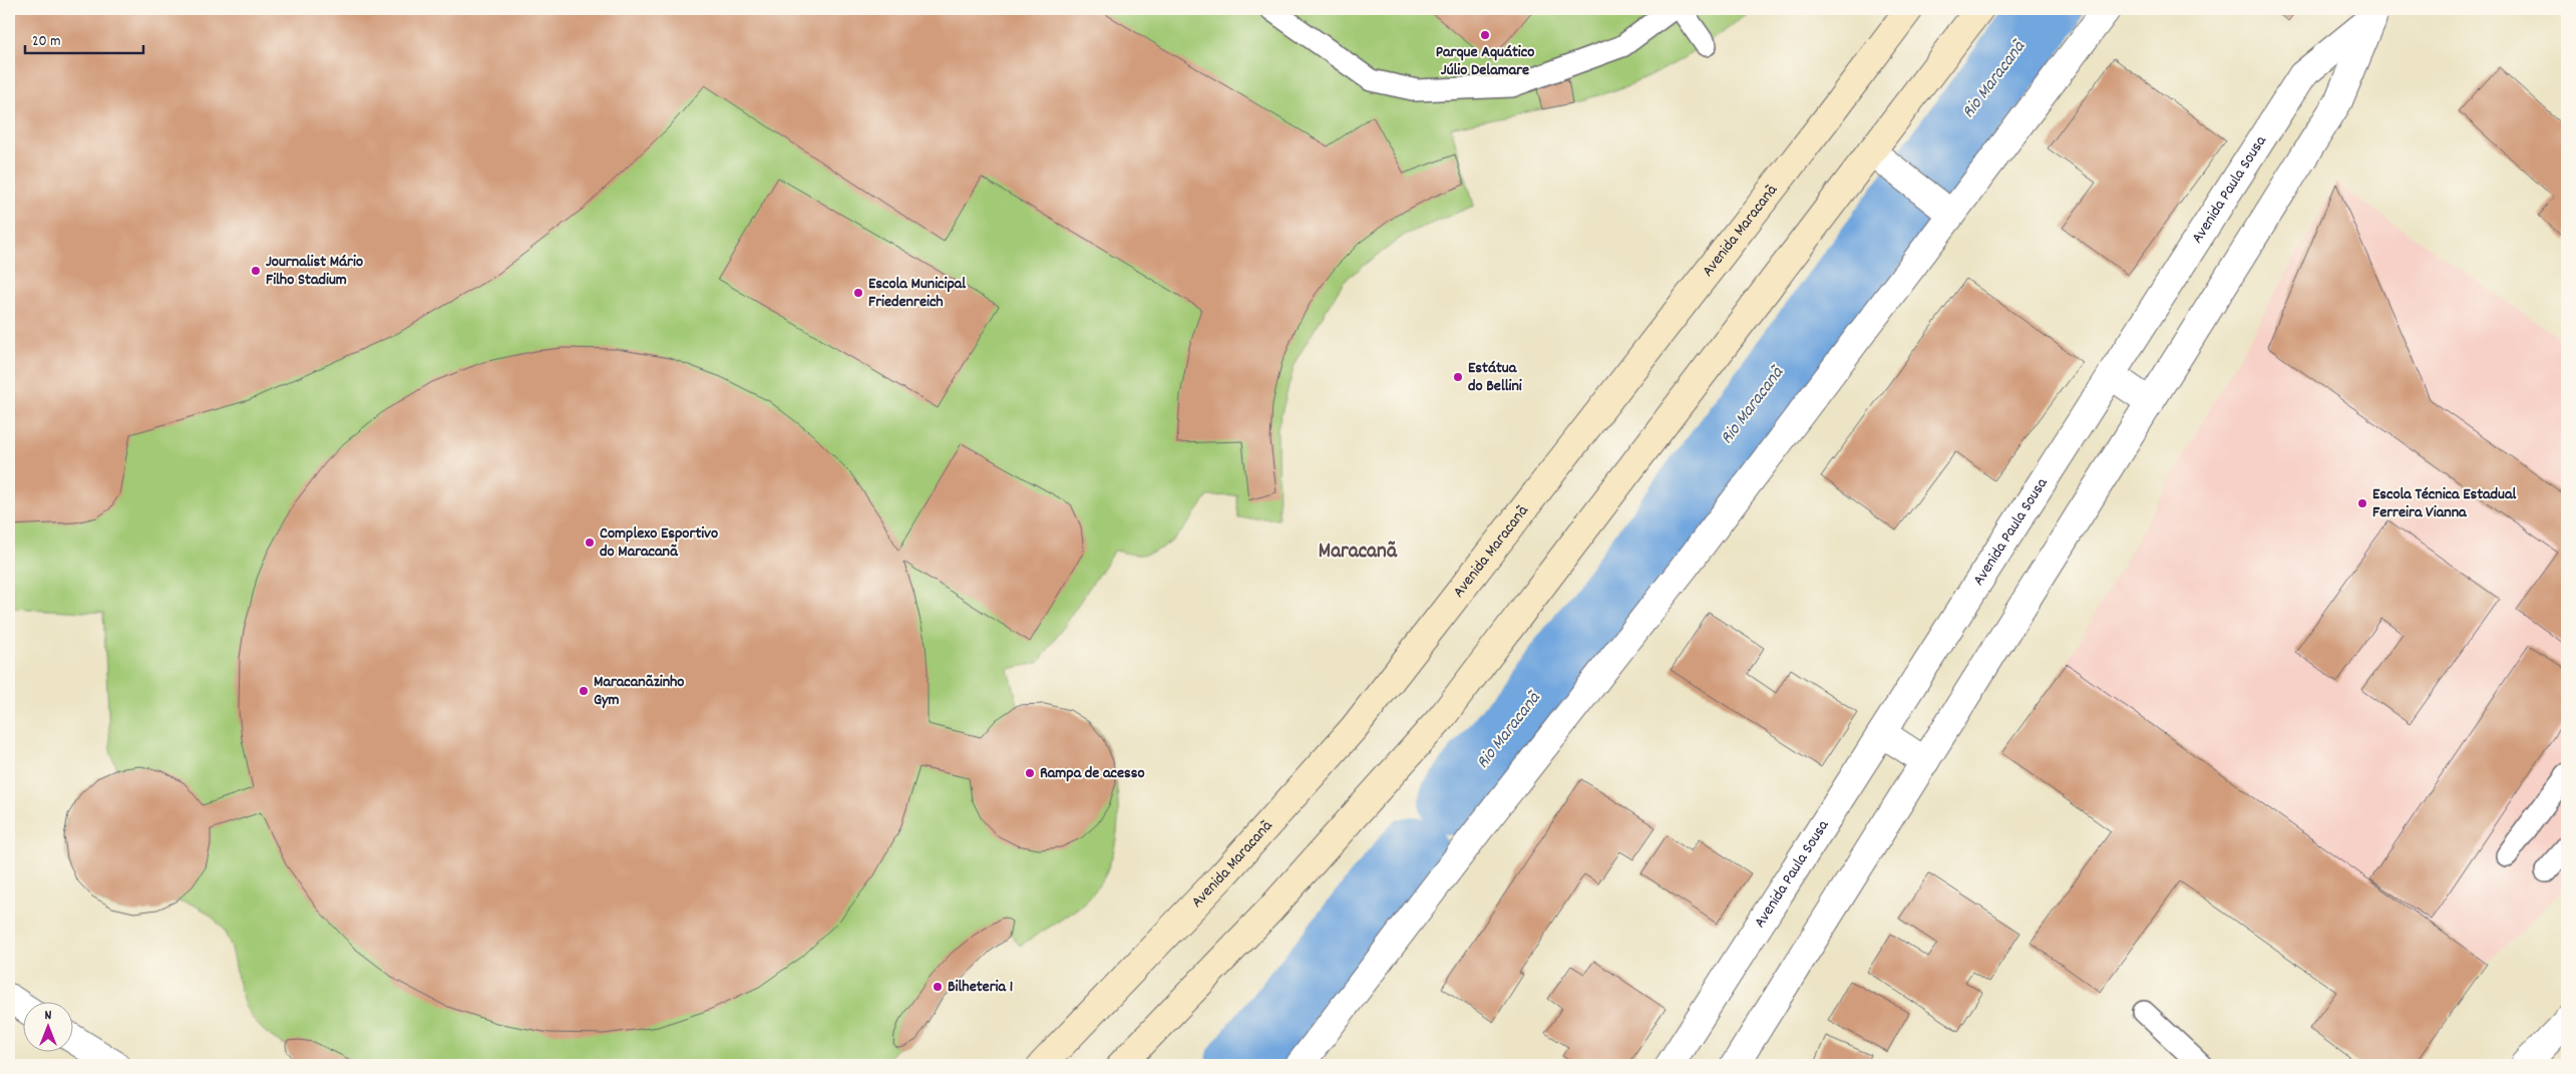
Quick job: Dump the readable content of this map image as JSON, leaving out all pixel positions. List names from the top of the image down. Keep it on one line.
{"streets":{"main road":["Avenida Maracanã"],"street":["Avenida Paula Sousa"]},"districts":["Maracanã"],"water":["Rio Maracanã"],"places":["Parque Aquático Júlio Delamare","Journalist Mário Filho Stadium","Escola Municipal Friedenreich","Estátua do Bellini","Escola Técnica Estadual Ferreira Vianna","Complexo Esportivo do Maracanã","Maracanãzinho Gym","Rampa de acesso","Bilheteria 1"],"scale_bar":"20 m","north":"top"}
